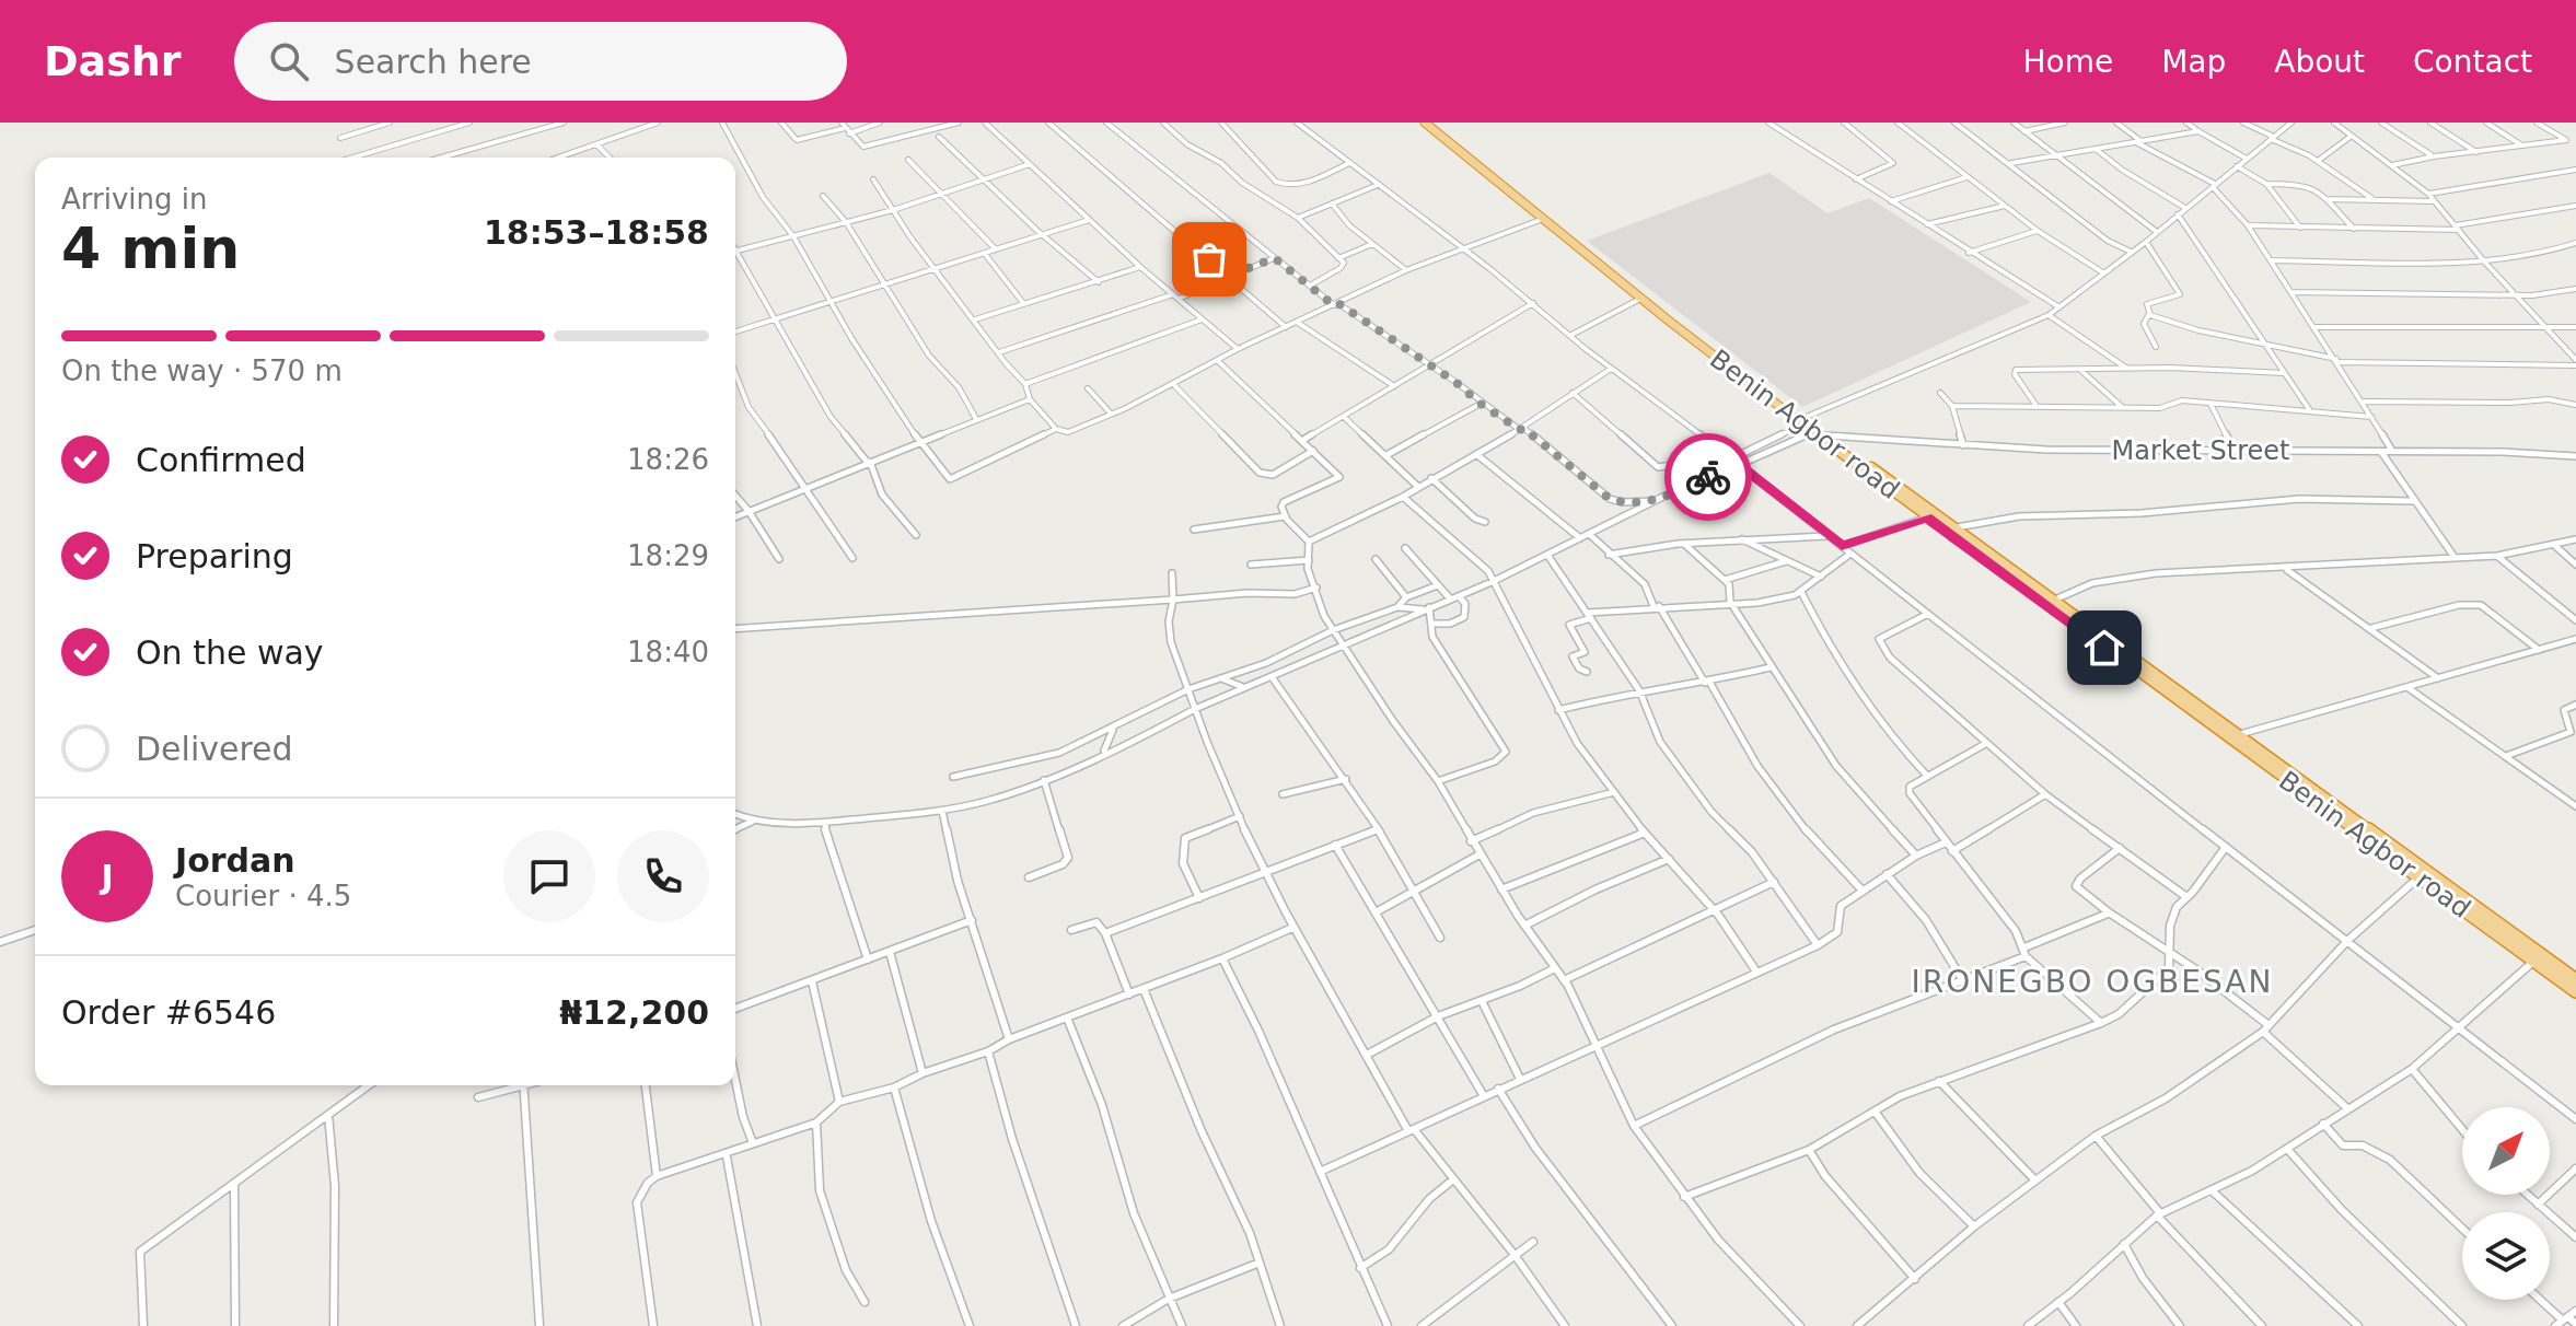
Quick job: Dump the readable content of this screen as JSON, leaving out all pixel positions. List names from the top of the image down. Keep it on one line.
{"streets":{"highway":["Benin Agbor road"],"street":["Market Street"]},"crossings":[["Benin Agbor road","Market Street"]],"districts":["IRONEGBO OGBESAN"],"north":"top right","page":{"header":"Dashr","search":"Search here","nav":["Home","Map","About","Contact"],"heading":["4 min","Arriving in","18:53–18:58"],"panel":["Jordan","Courier · 4.5","Order #6546","₦12,200"],"bar":"On the way · 570 m","list":[["Confirmed","18:26"],["Preparing","18:29"],["On the way","18:40"],"Delivered"],"round":"J"}}
